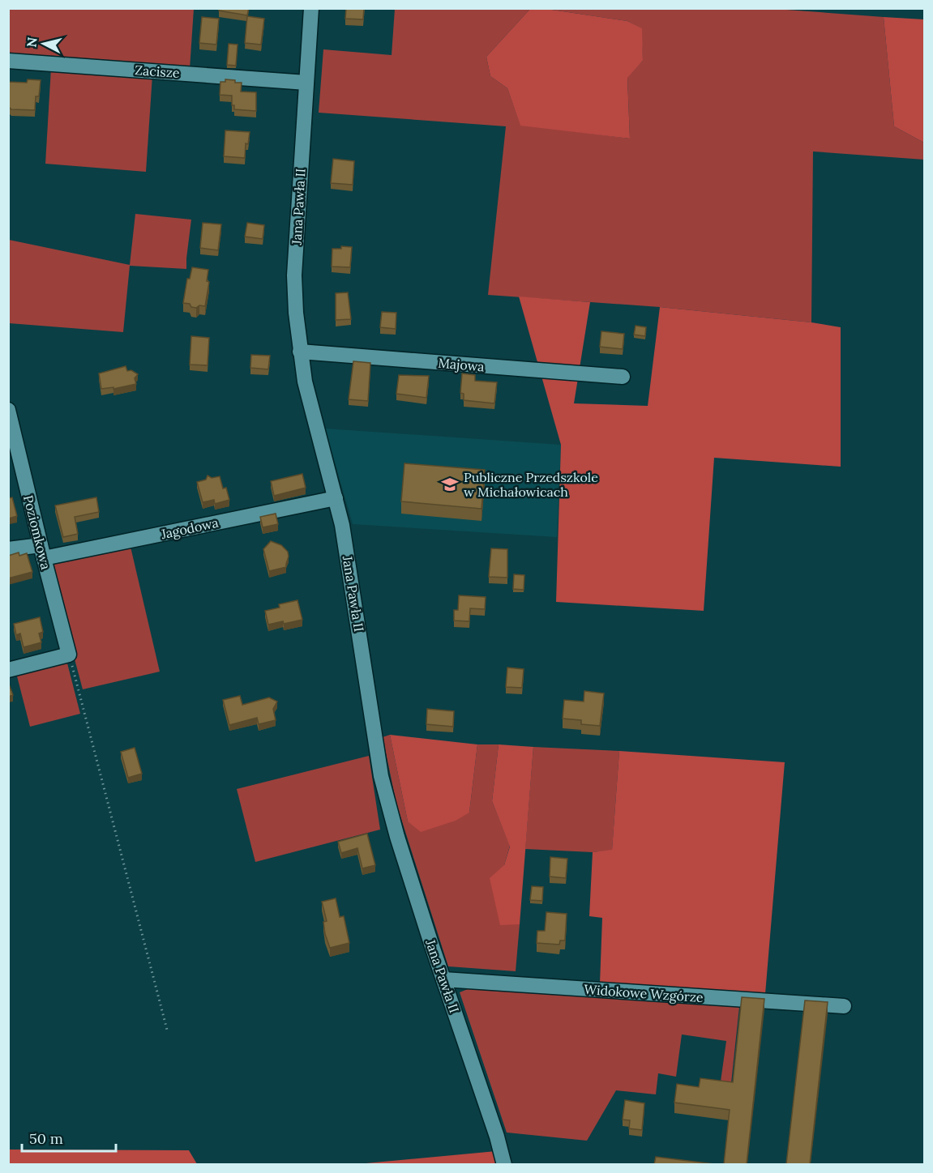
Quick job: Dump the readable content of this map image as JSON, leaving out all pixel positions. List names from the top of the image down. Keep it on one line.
{"streets":{"street":["Zacisze","Jana Pawła II","Majowa","Jagodowa","Poziomkowa","Widokowe Wzgórze"]},"crossings":[["Zacisze","Jana Pawła II"],["Jana Pawła II","Majowa"],["Jana Pawła II","Jagodowa"],["Jana Pawła II","Widokowe Wzgórze"],["Jagodowa","Poziomkowa"]],"places":{"school or university":["Publiczne Przedszkole w Michałowicach"]},"scale_bar":"50 m","north":"left"}
